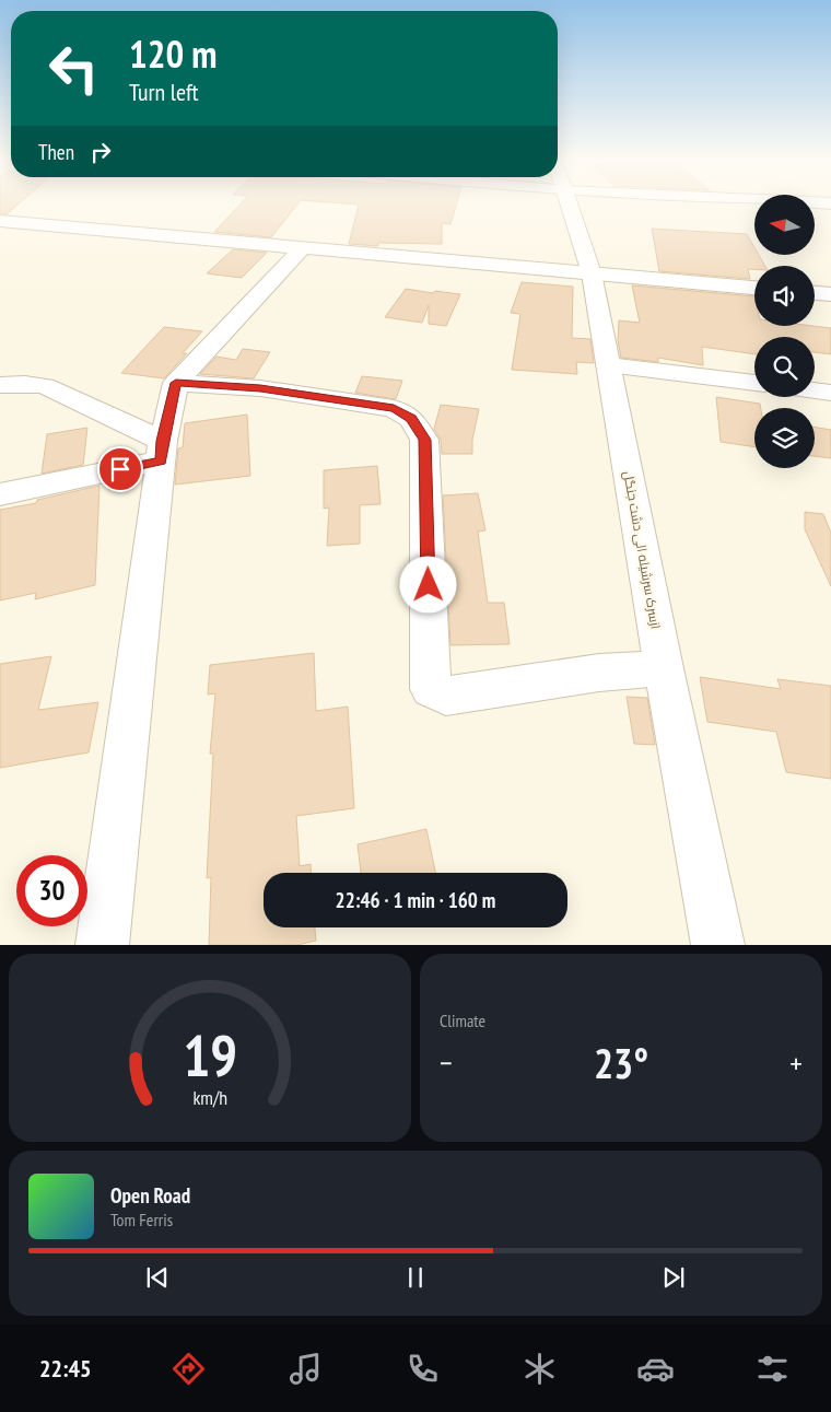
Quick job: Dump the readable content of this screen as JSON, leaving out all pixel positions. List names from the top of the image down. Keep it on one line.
{"streets":{"street":["ازسرک سرشیله الی دشت جنگل"]},"north":"left","page":{"turn":["120 m","Turn left"],"then":"Then","limit":"30","trip":"22:46 · 1 min · 160 m","tile":"Climate","heat":["−","23°","+"],"song":["Open Road","Tom Ferris"],"tabs":"22:45","gauge":["19","km/h"]}}
